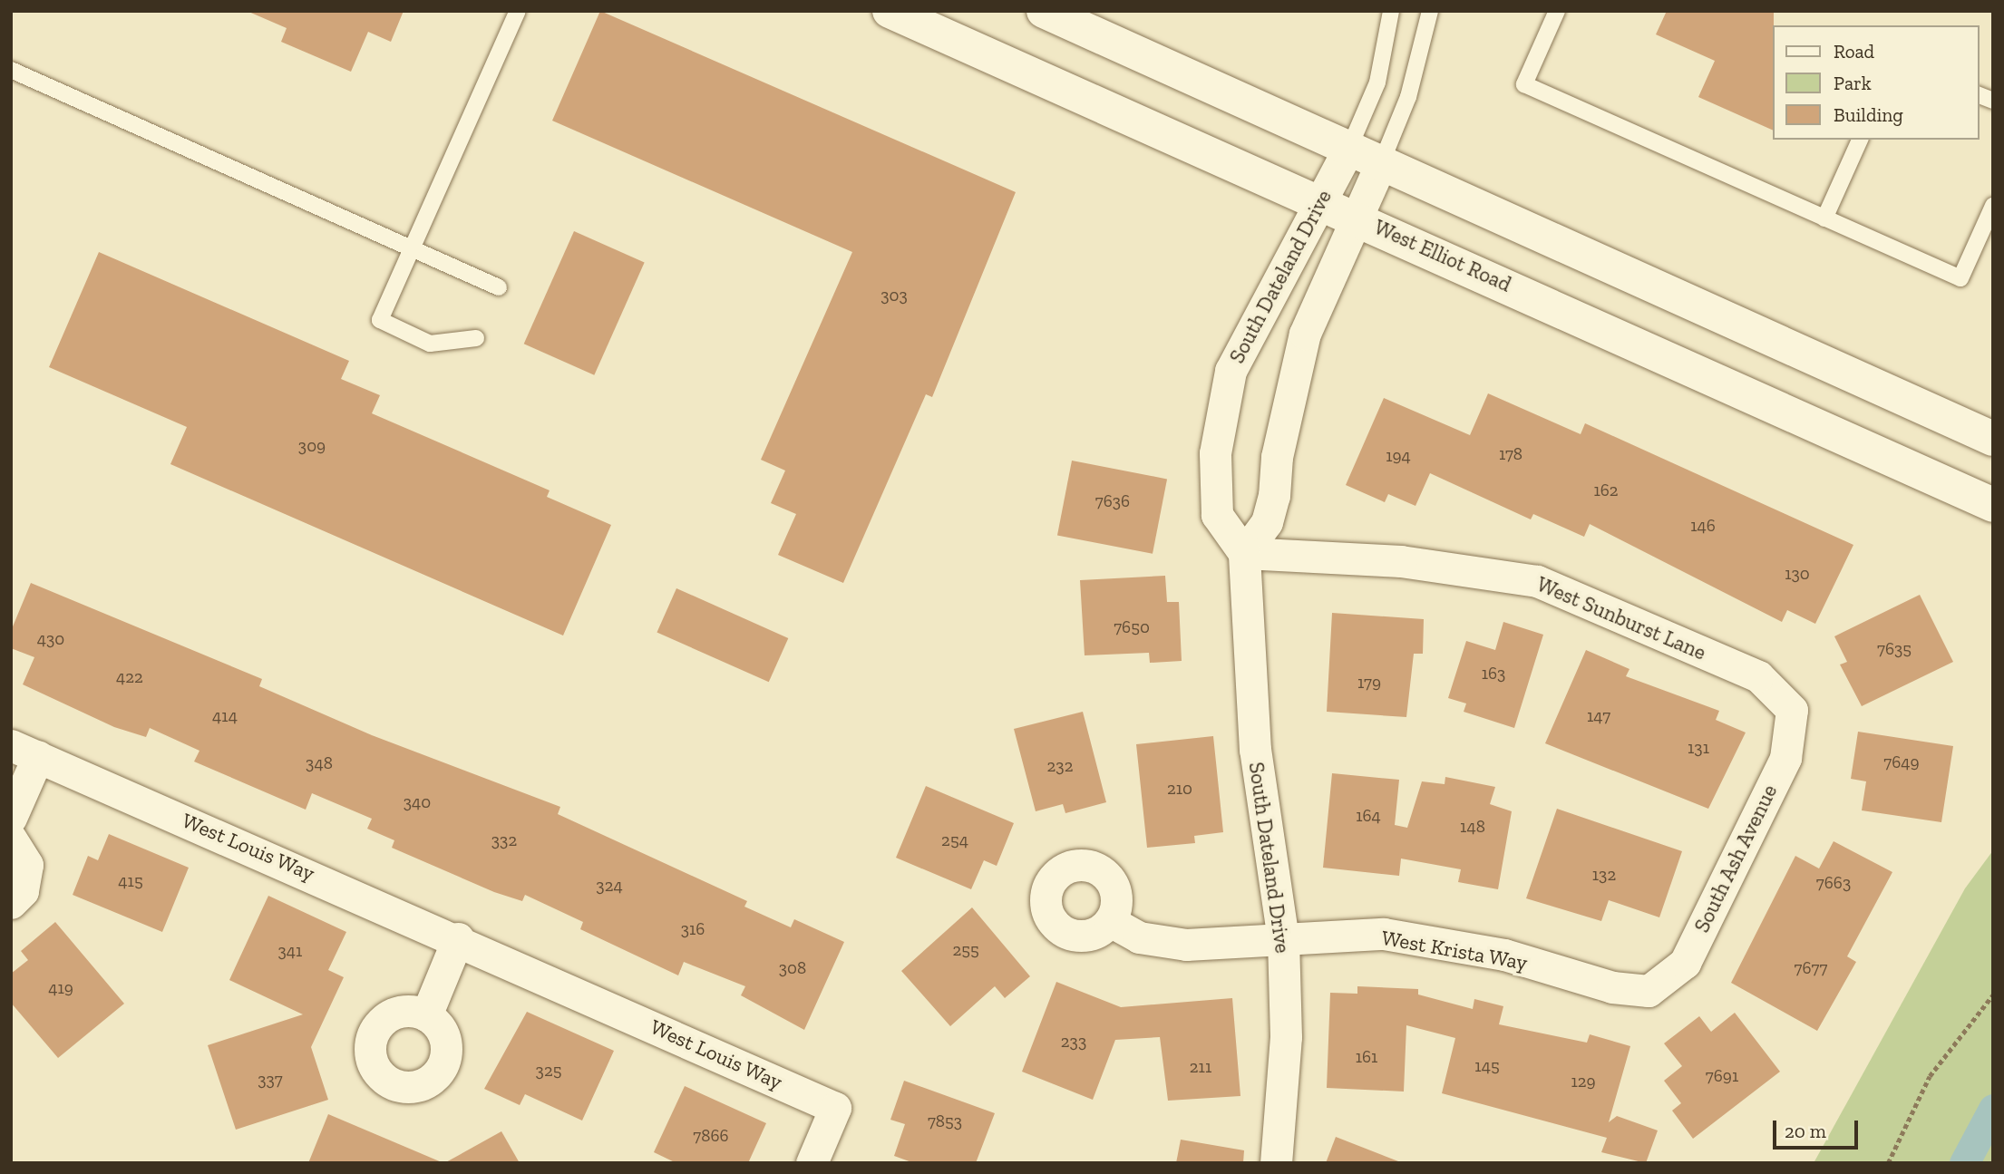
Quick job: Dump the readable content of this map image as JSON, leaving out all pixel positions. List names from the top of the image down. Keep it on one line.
{"streets":{"main road":["West Elliot Road"],"street":["South Dateland Drive","West Sunburst Lane","West Louis Way","South Ash Avenue","West Krista Way"]},"crossings":[["West Elliot Road","South Dateland Drive"],["South Dateland Drive","West Sunburst Lane"],["South Dateland Drive","West Krista Way"],["West Sunburst Lane","South Ash Avenue"],["South Ash Avenue","West Krista Way"]],"house_numbers":["303","309","178","194","162","7636","146","130","7650","430","7635","163","422","179","414","147","131","7649","348","232","210","340","164","148","332","254","132","415","7663","324","316","255","341","308","7677","419","233","161","145","211","325","7691","337","129","7853","7866"],"legend":["Road","Park","Building"],"scale_bar":"20 m"}
